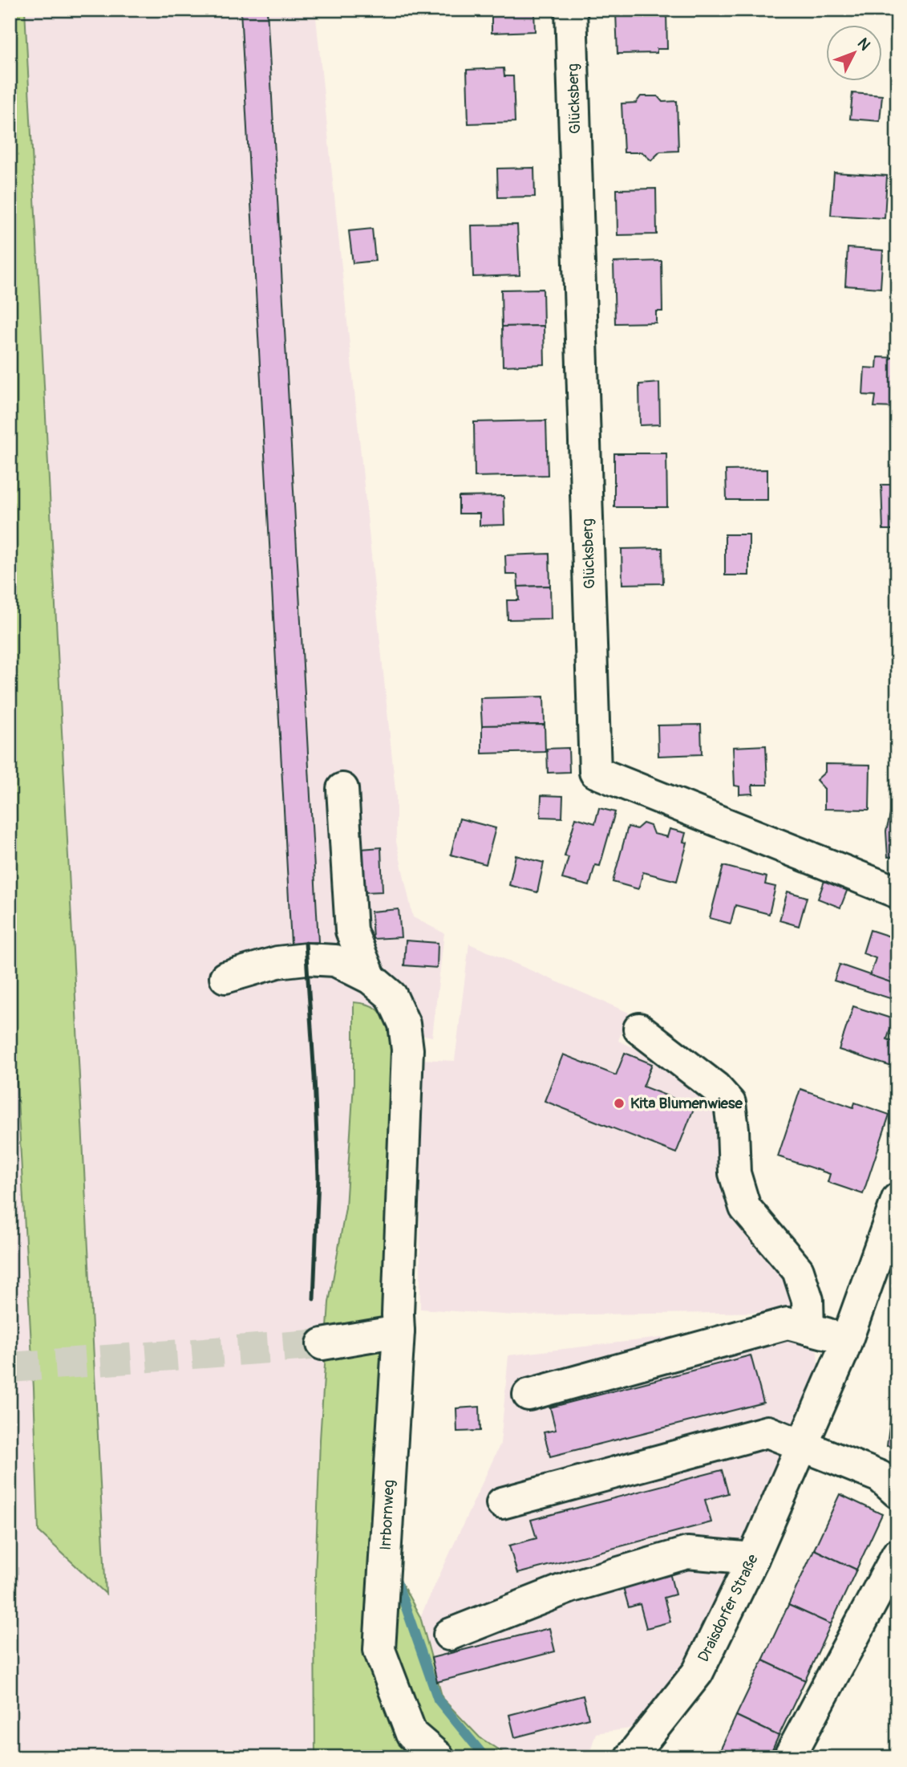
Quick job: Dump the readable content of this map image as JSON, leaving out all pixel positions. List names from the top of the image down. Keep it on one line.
{"streets":{"street":["Glücksberg","Irrbornweg","Draisdorfer Straße"]},"places":["Kita Blumenwiese"],"north":"top right"}
